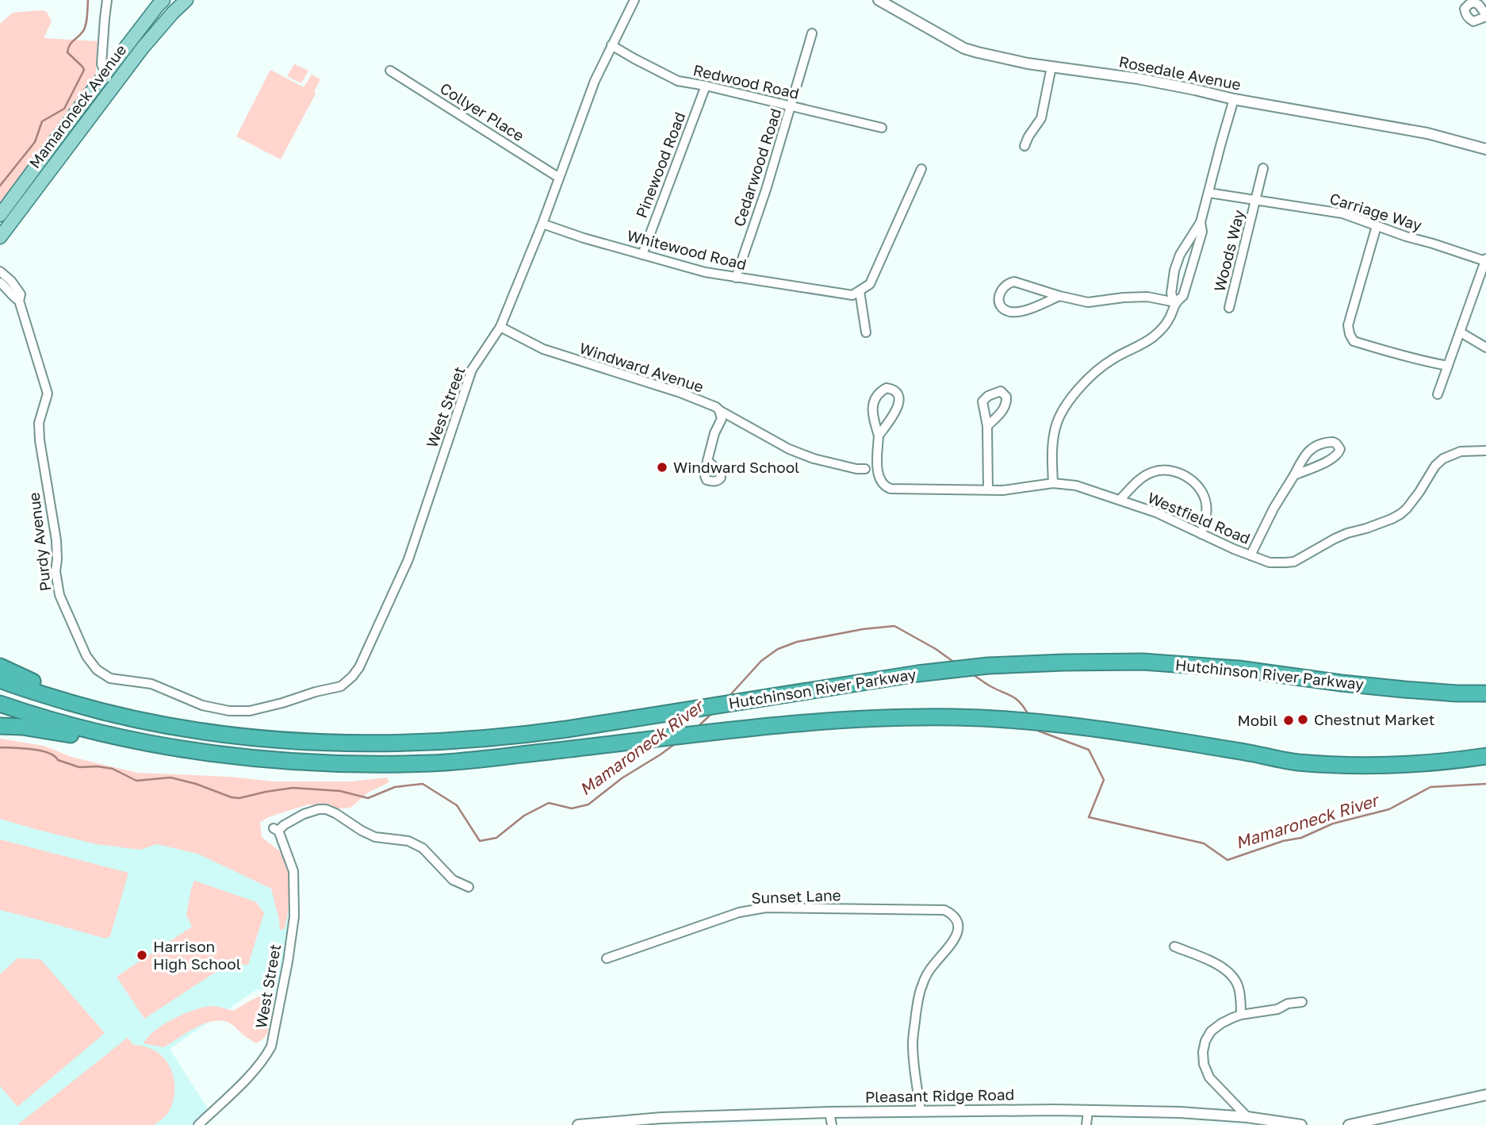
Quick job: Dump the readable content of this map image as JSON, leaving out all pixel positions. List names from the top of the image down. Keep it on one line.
{"streets":{"highway":["Hutchinson River Parkway"],"main road":["Mamaroneck Avenue"],"street":["Rosedale Avenue","Redwood Road","Collyer Place","Pinewood Road","Cedarwood Road","Carriage Way","Whitewood Road","Woods Way","Windward Avenue","West Street","Westfield Road","Purdy Avenue","Sunset Lane","Pleasant Ridge Road"]},"crossings":[["Redwood Road","Pinewood Road"],["Redwood Road","Cedarwood Road"],["Redwood Road","West Street"],["Collyer Place","West Street"],["Pinewood Road","Whitewood Road"],["Cedarwood Road","Whitewood Road"],["Carriage Way","Woods Way"],["Whitewood Road","West Street"],["Windward Avenue","West Street"],["West Street","Purdy Avenue"],["Sunset Lane","Pleasant Ridge Road"]],"water":["Mamaroneck River"],"places":["Windward School","Chestnut Market","Mobil","Harrison High School"]}
